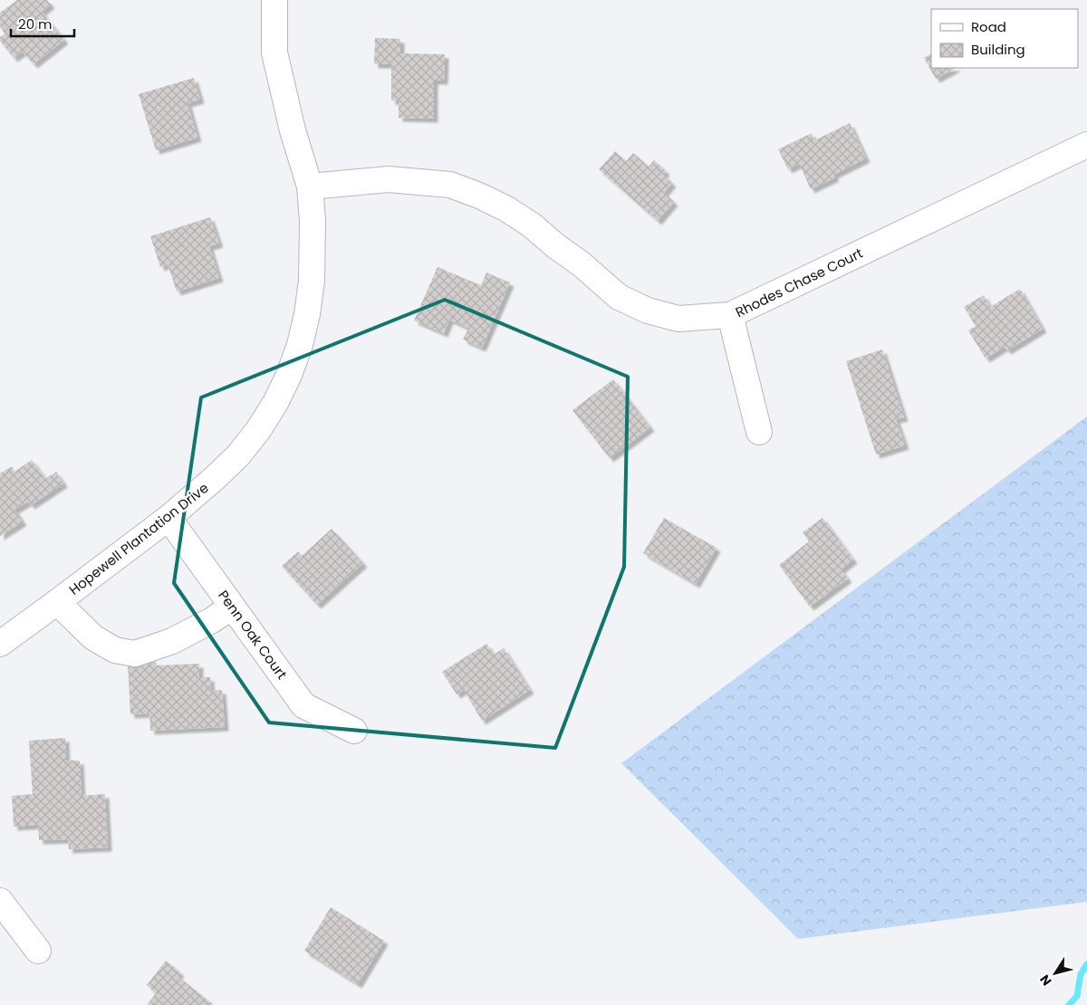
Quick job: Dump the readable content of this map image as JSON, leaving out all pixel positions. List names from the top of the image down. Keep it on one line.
{"streets":{"street":["Rhodes Chase Court","Hopewell Plantation Drive","Penn Oak Court"]},"crossings":[["Rhodes Chase Court","Hopewell Plantation Drive"],["Hopewell Plantation Drive","Penn Oak Court"]],"legend":["Road","Building"],"scale_bar":"20 m","north":"bottom left"}
